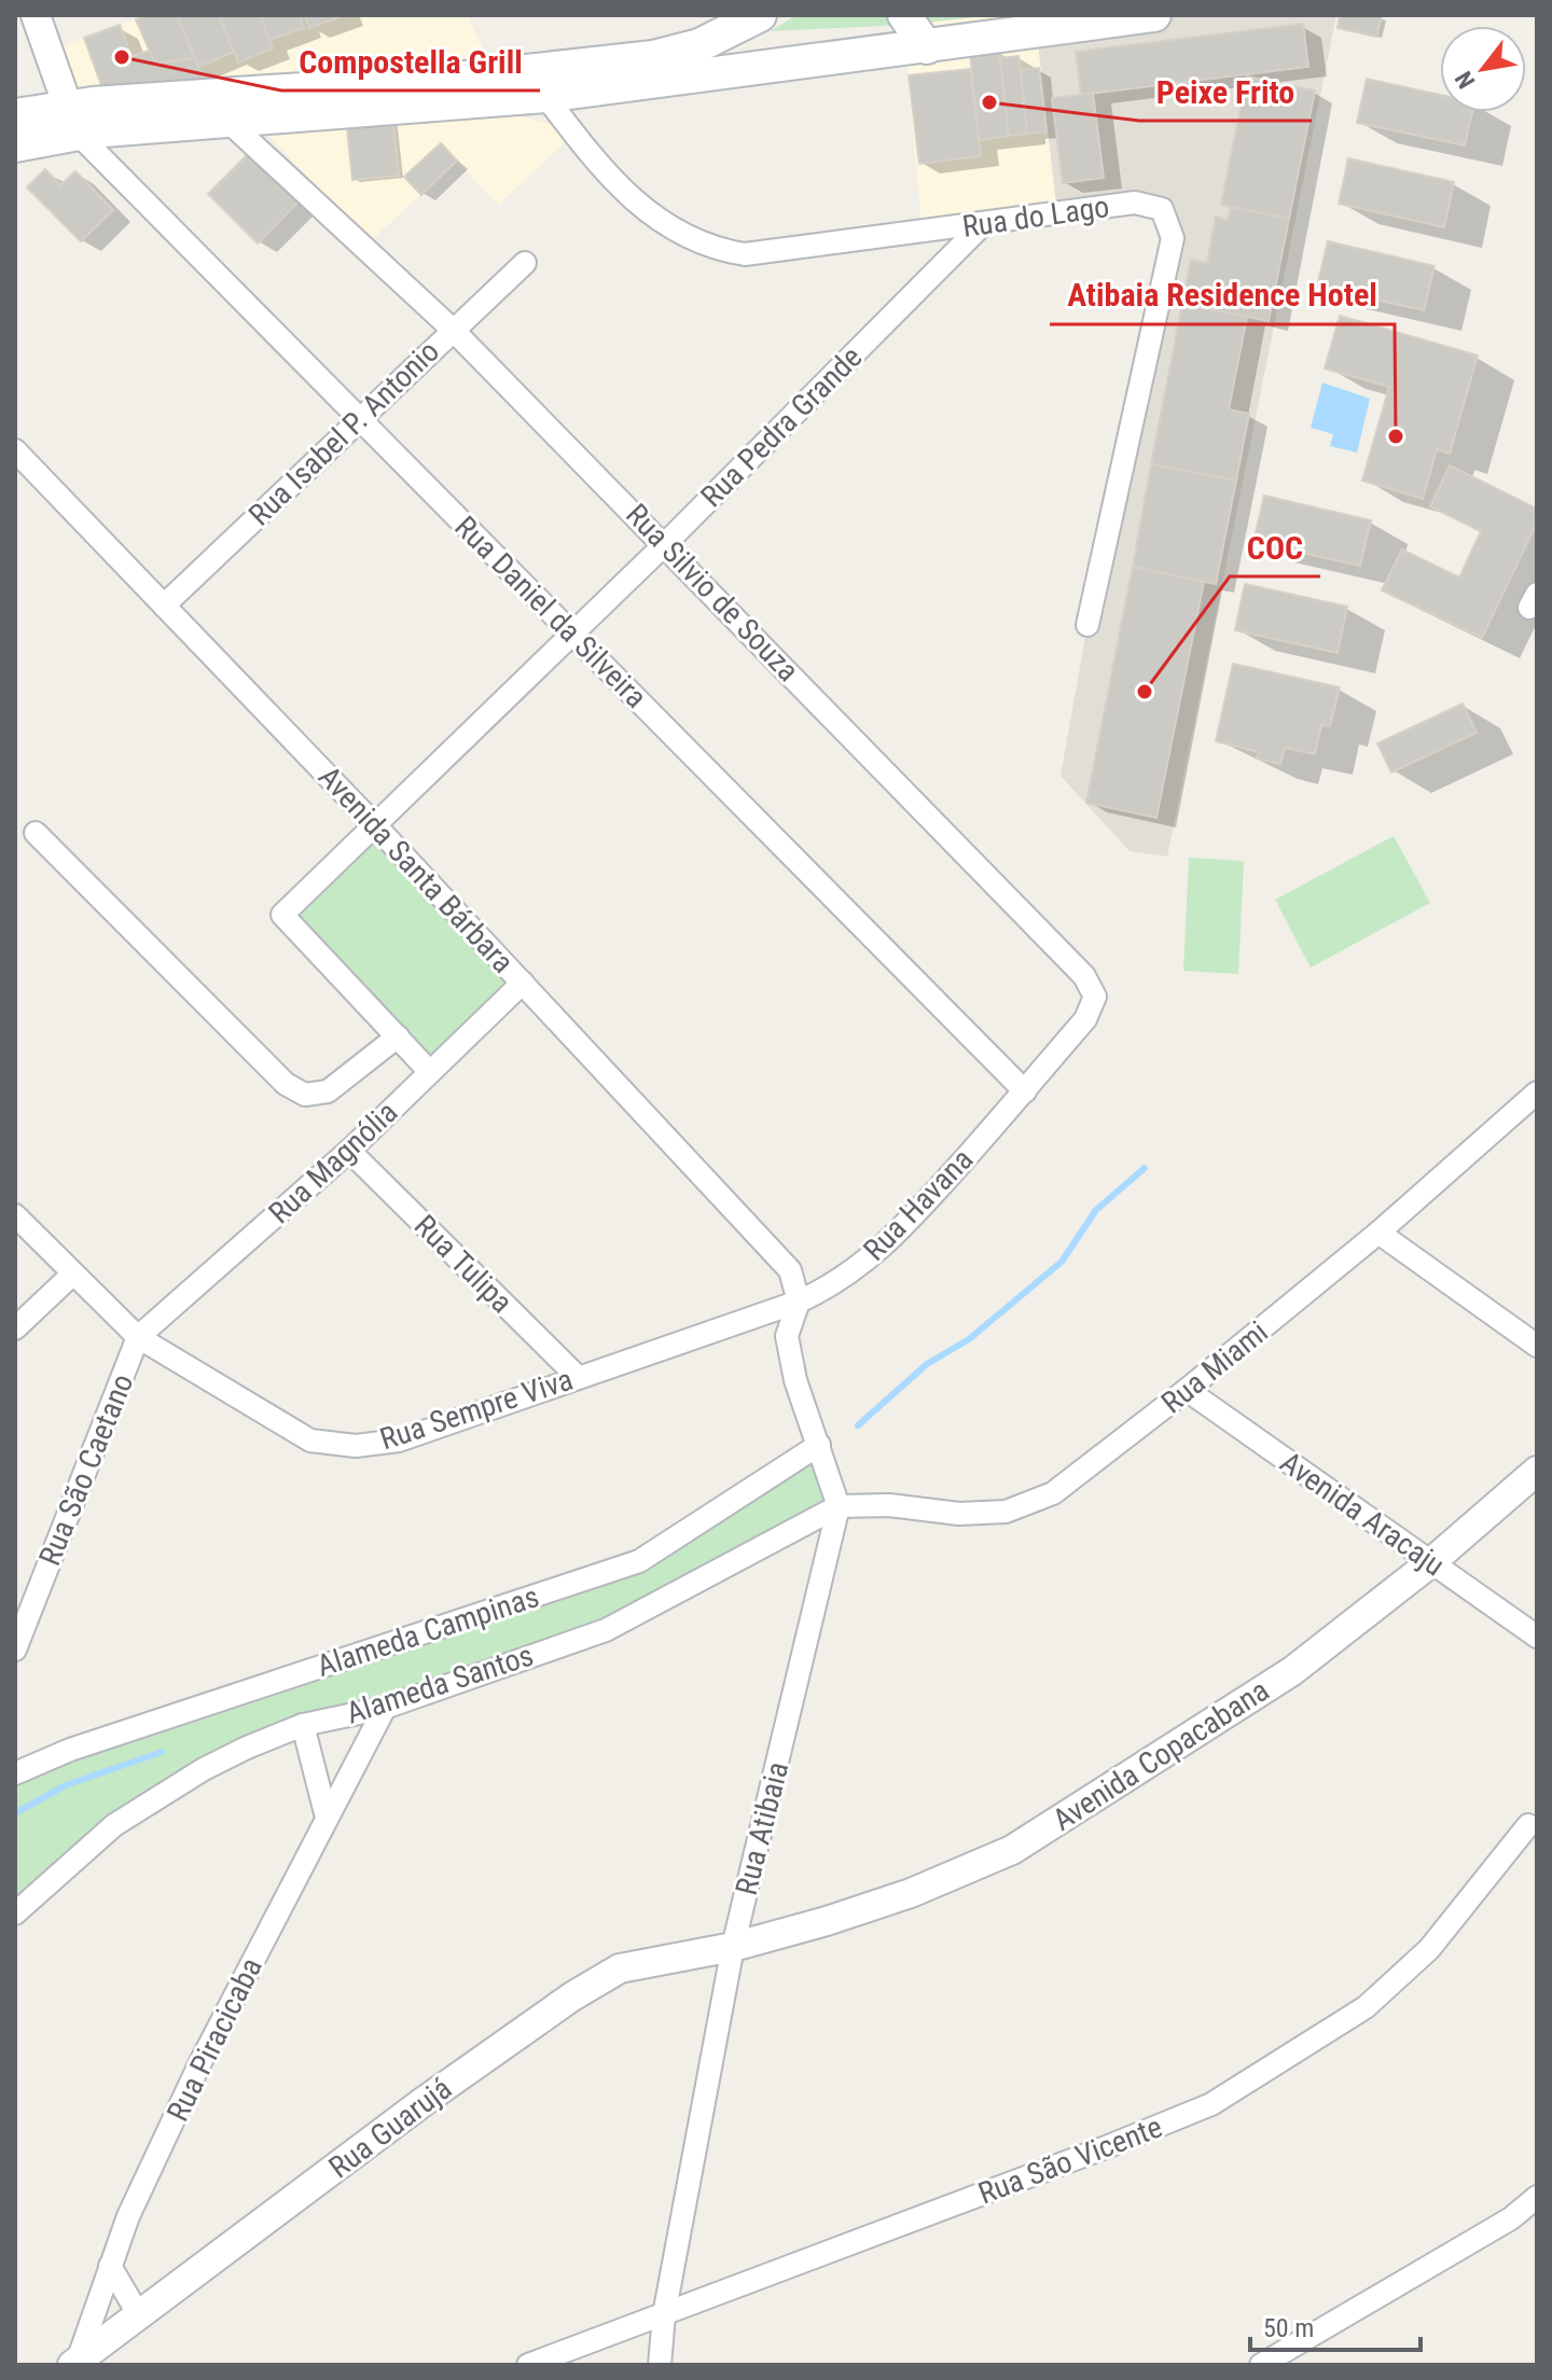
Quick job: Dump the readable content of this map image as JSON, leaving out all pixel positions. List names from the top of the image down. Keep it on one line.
{"streets":{"street":["Rua do Lago","Rua Pedra Grande","Rua Isabel P. Antonio","Rua Silvio de Souza","Rua Daniel da Silveira","Avenida Santa Bárbara","Rua Magnólia","Rua Havana","Rua Tulipa","Rua Miami","Rua Sempre Viva","Rua São Caetano","Avenida Aracaju","Alameda Campinas","Alameda Santos","Avenida Copacabana","Rua Atibaia","Rua Piracicaba","Rua Guarujá","Rua São Vicente"]},"crossings":[["Rua do Lago","Rua Pedra Grande"],["Rua Pedra Grande","Rua Silvio de Souza"],["Rua Pedra Grande","Rua Daniel da Silveira"],["Rua Pedra Grande","Avenida Santa Bárbara"],["Rua Isabel P. Antonio","Rua Silvio de Souza"],["Rua Isabel P. Antonio","Rua Daniel da Silveira"],["Rua Isabel P. Antonio","Avenida Santa Bárbara"],["Rua Silvio de Souza","Rua Daniel da Silveira"],["Rua Silvio de Souza","Rua Havana"],["Rua Daniel da Silveira","Rua Havana"],["Avenida Santa Bárbara","Rua Magnólia"],["Avenida Santa Bárbara","Rua Havana"],["Avenida Santa Bárbara","Rua Sempre Viva"],["Rua Magnólia","Rua Tulipa"],["Rua Magnólia","Rua Sempre Viva"],["Rua Magnólia","Rua São Caetano"],["Rua Havana","Rua Sempre Viva"],["Rua Tulipa","Rua Sempre Viva"],["Rua Miami","Avenida Aracaju"],["Rua Miami","Alameda Santos"],["Rua Miami","Rua Atibaia"],["Rua Sempre Viva","Rua São Caetano"],["Avenida Aracaju","Avenida Copacabana"],["Alameda Santos","Rua Atibaia"],["Alameda Santos","Rua Piracicaba"],["Avenida Copacabana","Rua Atibaia"],["Avenida Copacabana","Rua Guarujá"],["Rua Atibaia","Rua Guarujá"],["Rua Atibaia","Rua São Vicente"],["Rua Piracicaba","Rua Guarujá"]],"places":["Compostella Grill","Peixe Frito","Atibaia Residence Hotel","COC"],"scale_bar":"50 m","north":"bottom left"}
